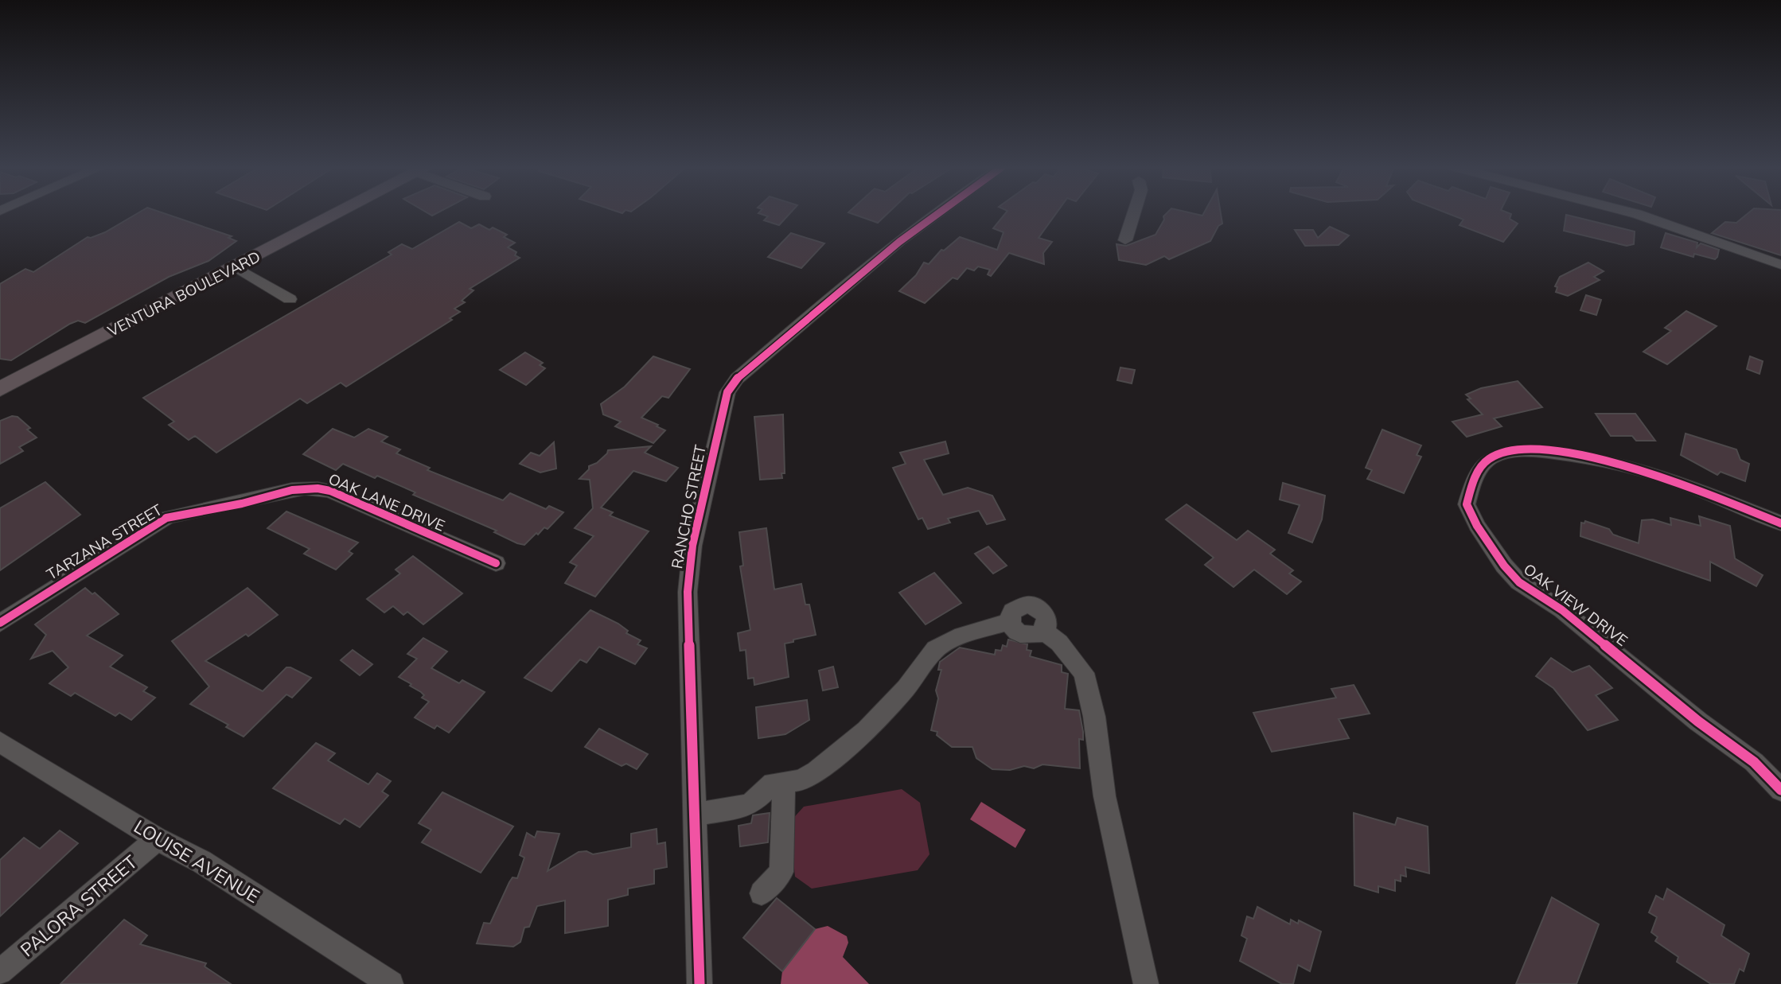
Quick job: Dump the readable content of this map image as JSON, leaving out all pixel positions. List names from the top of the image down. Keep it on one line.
{"streets":{"main road":["VENTURA BOULEVARD"],"street":["OAK LANE DRIVE","RANCHO STREET","TARZANA STREET","OAK VIEW DRIVE","LOUISE AVENUE","PALORA STREET"]},"crossings":[["OAK LANE DRIVE","TARZANA STREET"],["LOUISE AVENUE","PALORA STREET"]]}
